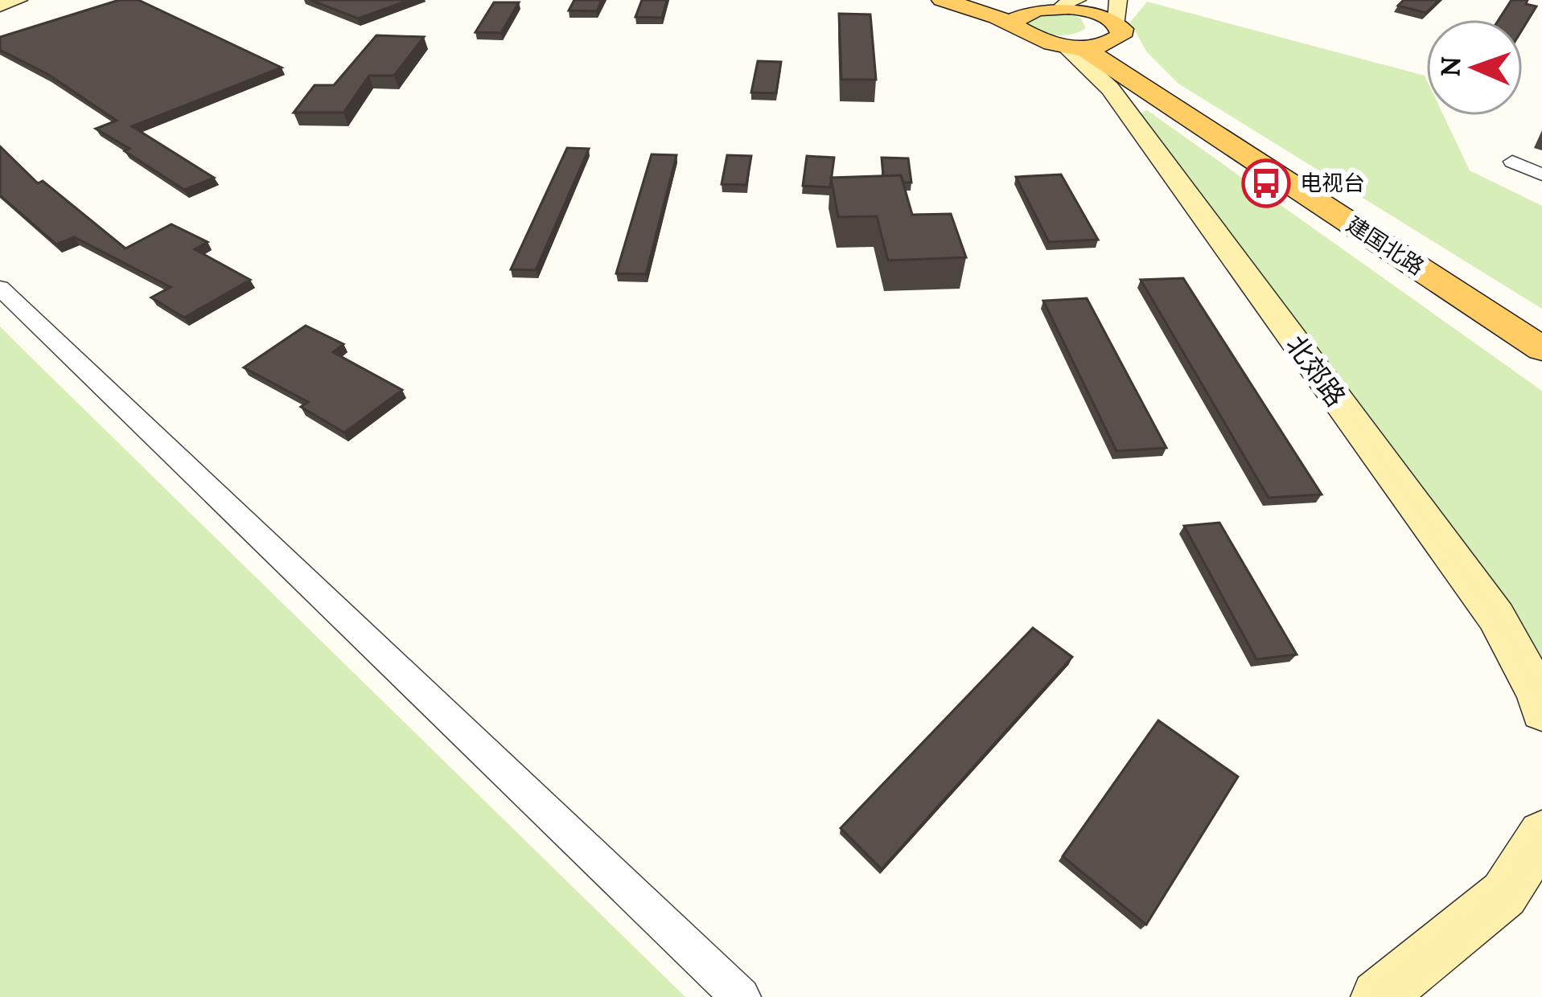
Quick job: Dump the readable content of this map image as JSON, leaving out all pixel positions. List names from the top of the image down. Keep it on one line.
{"streets":{"main road":["建国北路"],"street":["北郊路"]},"crossings":[["建国北路","北郊路"]],"places":{"bus stop":["电视台"]},"north":"left"}
